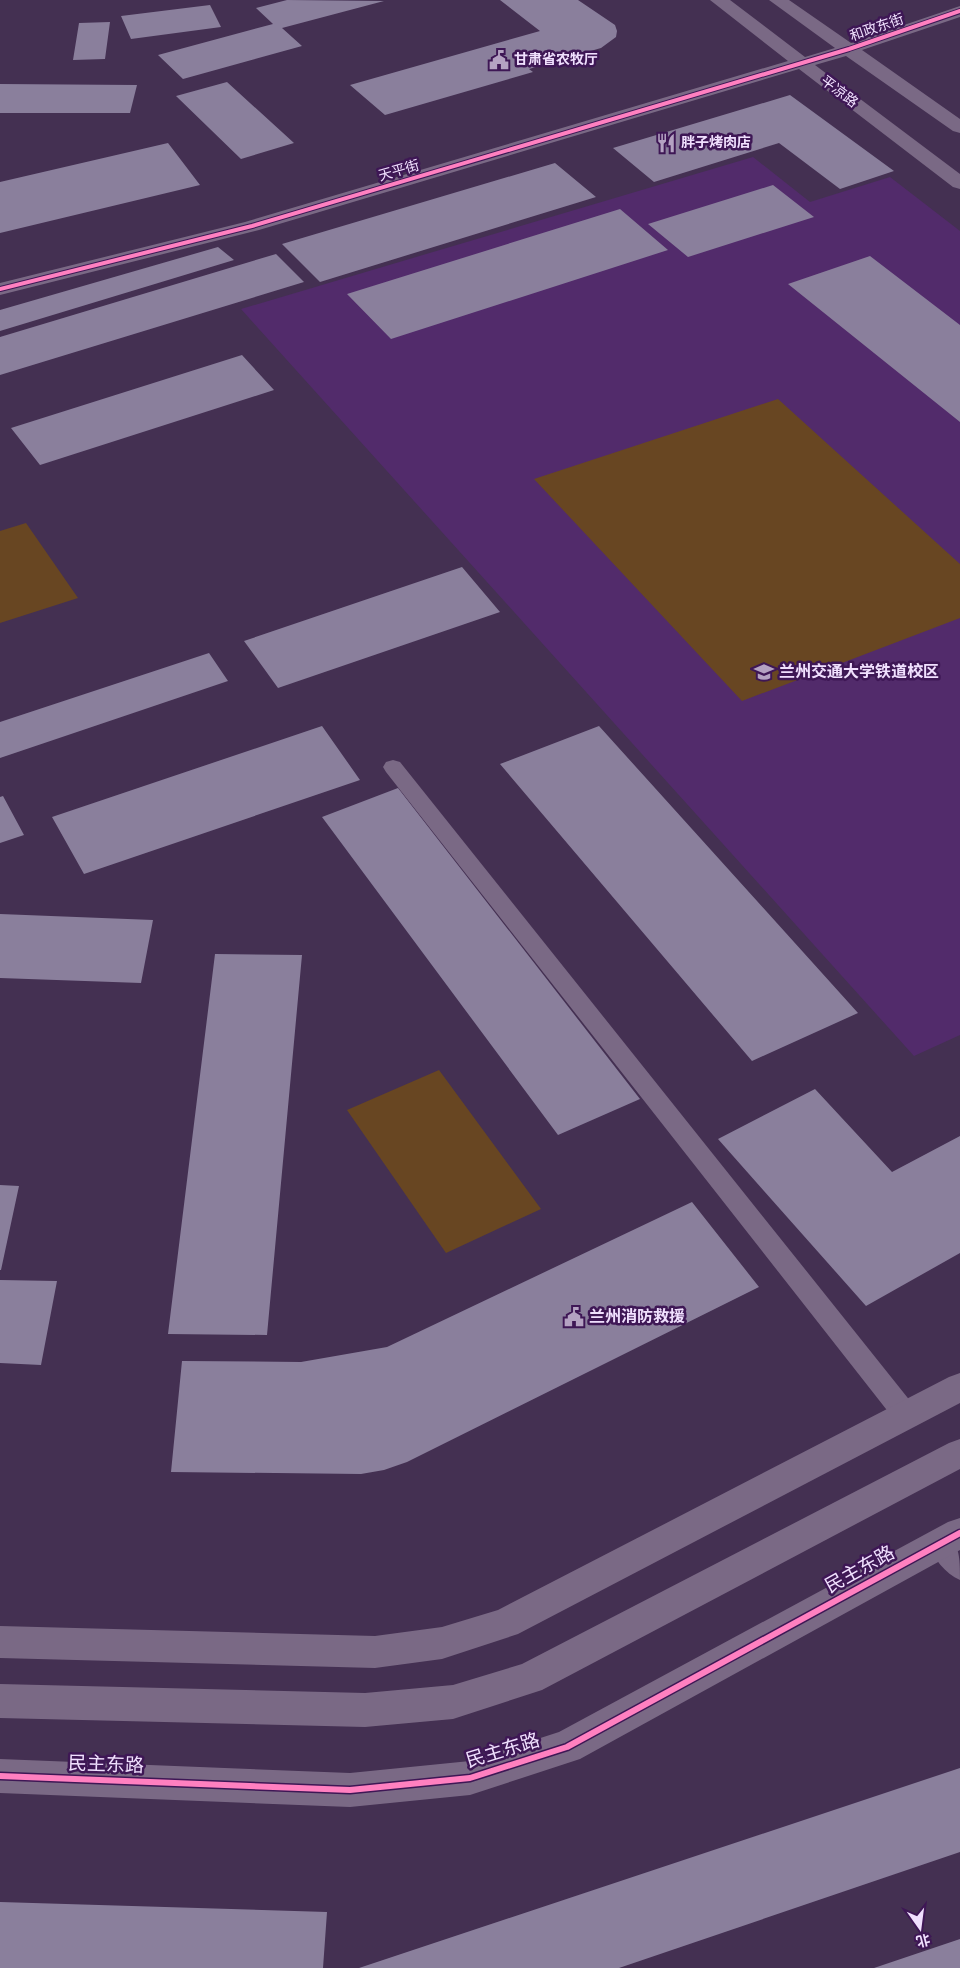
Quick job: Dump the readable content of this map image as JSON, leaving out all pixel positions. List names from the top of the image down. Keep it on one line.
{"streets":{"street":["和政东街","平凉路","天平街","民主东路"]},"crossings":[["和政东街","平凉路"],["和政东街","天平街"],["平凉路","天平街"]],"places":{"public building":["甘肃省农牧厅","兰州消防救援"],"restaurant":["胖子烤肉店"],"school or university":["兰州交通大学铁道校区"]},"north":"bottom"}
